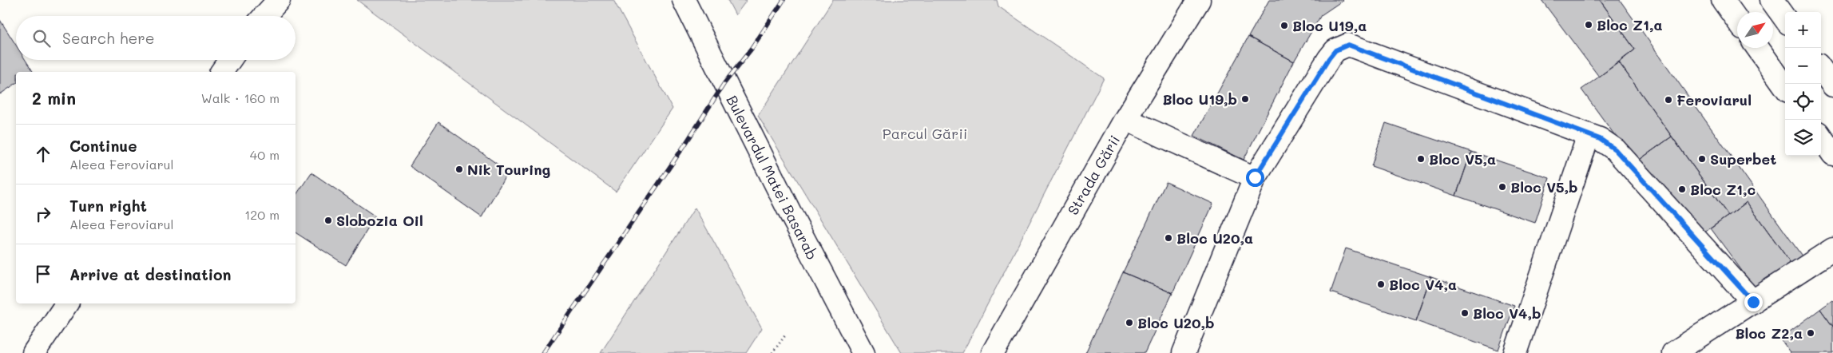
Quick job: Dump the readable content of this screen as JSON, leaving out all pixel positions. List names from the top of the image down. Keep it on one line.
{"streets":{"main road":["Strada Gării","Bulevardul Matei Basarab"]},"parks":["Parcul Gării"],"places":["Bloc Z1,a","Bloc U19,a","Bloc U19,b","Feroviarul","Bloc V5,a","Superbet","Nik Touring","Bloc V5,b","Bloc Z1,c","Slobozia Oil","Bloc U20,a","Bloc V4,a","Bloc V4,b","Bloc U20,b","Bloc Z2,a"],"north":"top right","page":{"map_buttons":["+","−"],"search":"Search here","heading":["2 min","Walk · 160 m"],"list":[["Continue","Aleea Feroviarul","40 m"],["Turn right","Aleea Feroviarul","120 m"],"Arrive at destination"]}}
